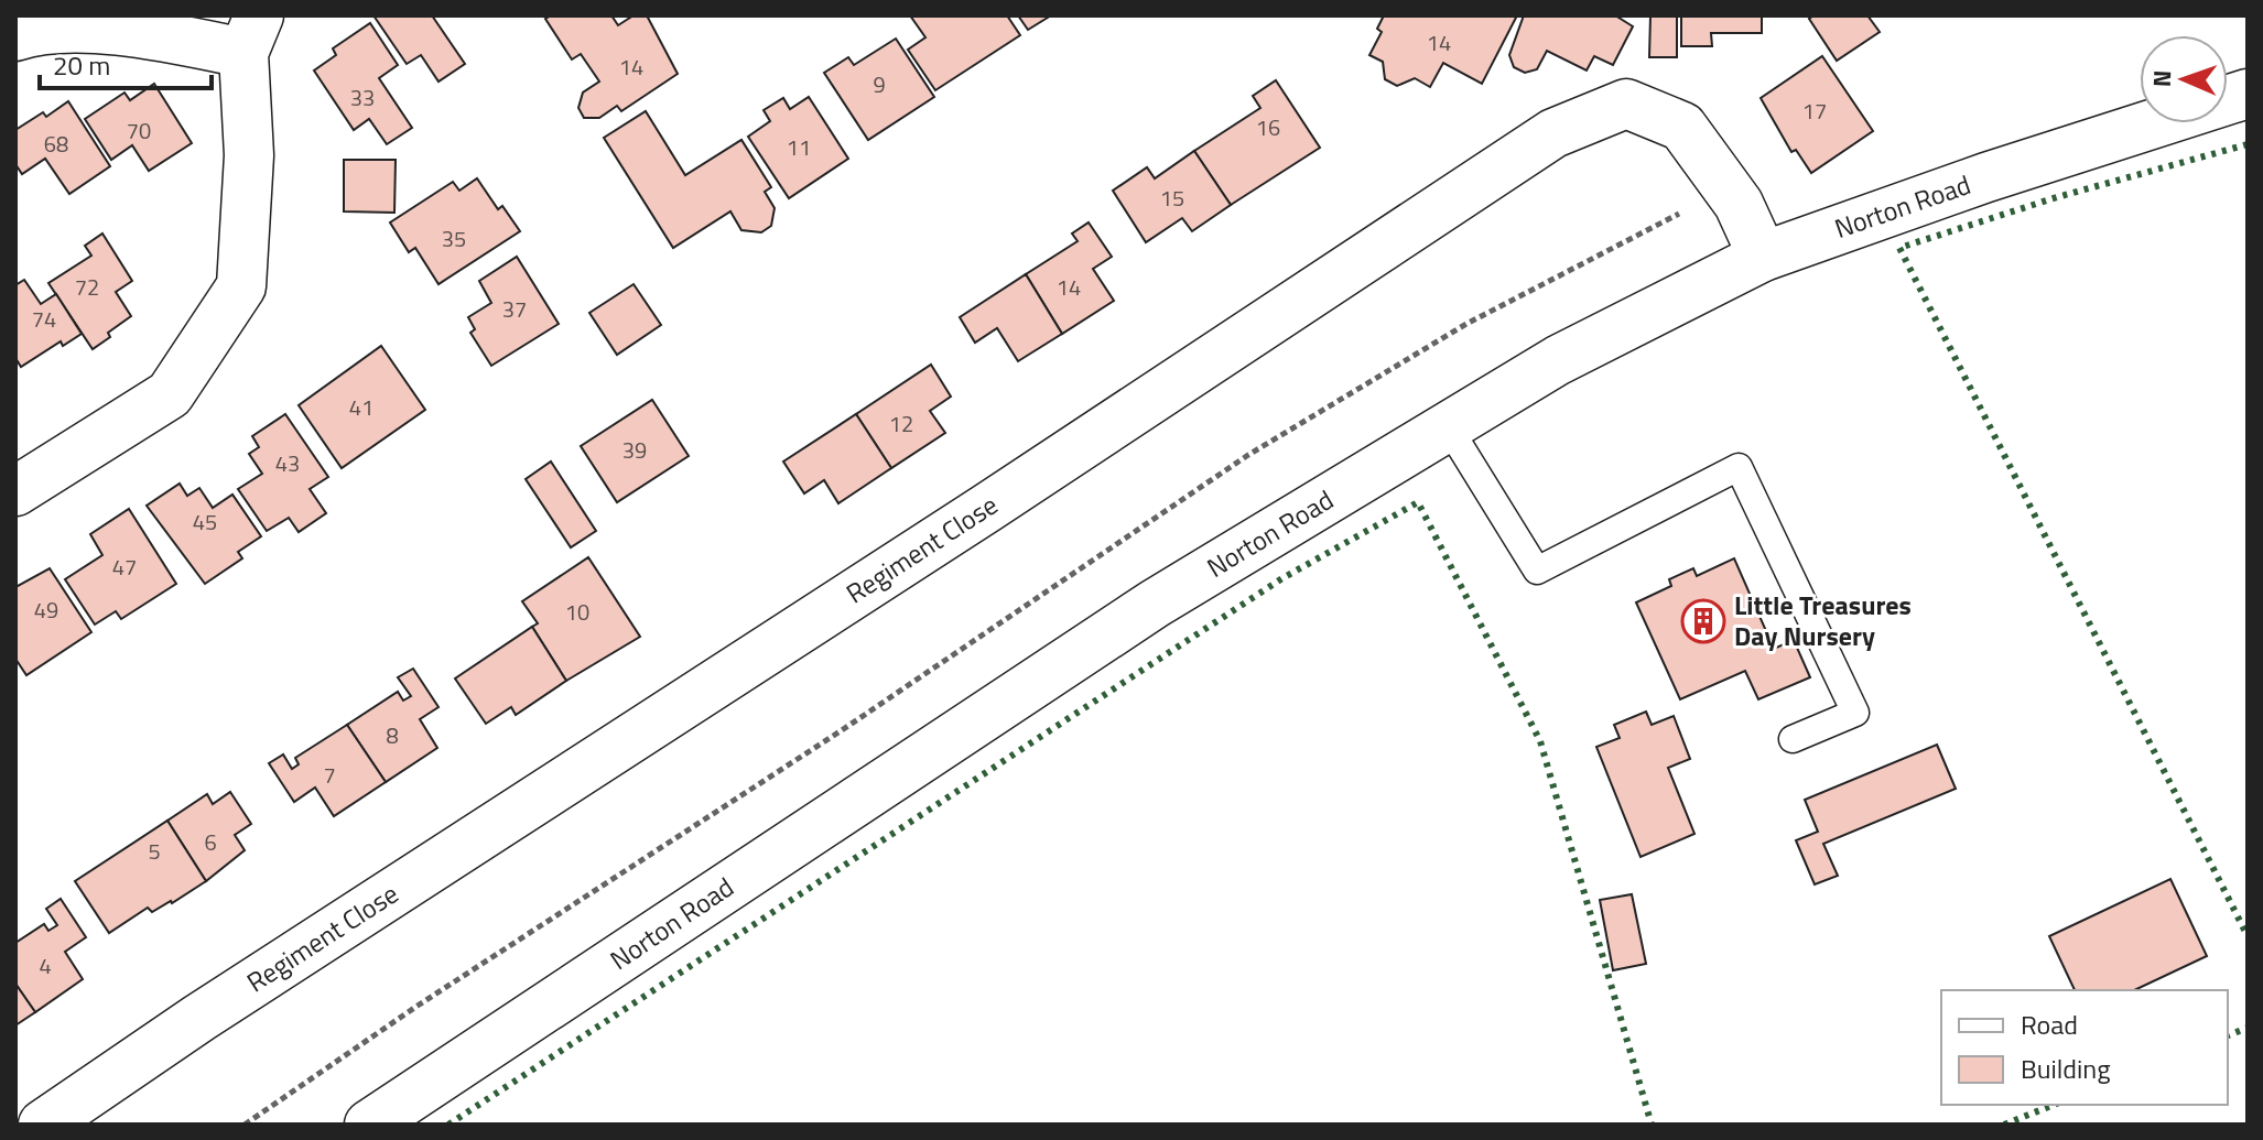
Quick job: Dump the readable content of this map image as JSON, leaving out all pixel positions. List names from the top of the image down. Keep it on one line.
{"streets":{"street":["Norton Road","Regiment Close"]},"crossings":[["Norton Road","Regiment Close"]],"places":{"building":["Little Treasures Day Nursery"]},"house_numbers":["14","14","9","33","17","16","70","68","11","15","35","72","14","37","74","41","12","39","43","45","47","49","10","8","7","6","5","4"],"legend":["Road","Building"],"scale_bar":"20 m","north":"left"}
